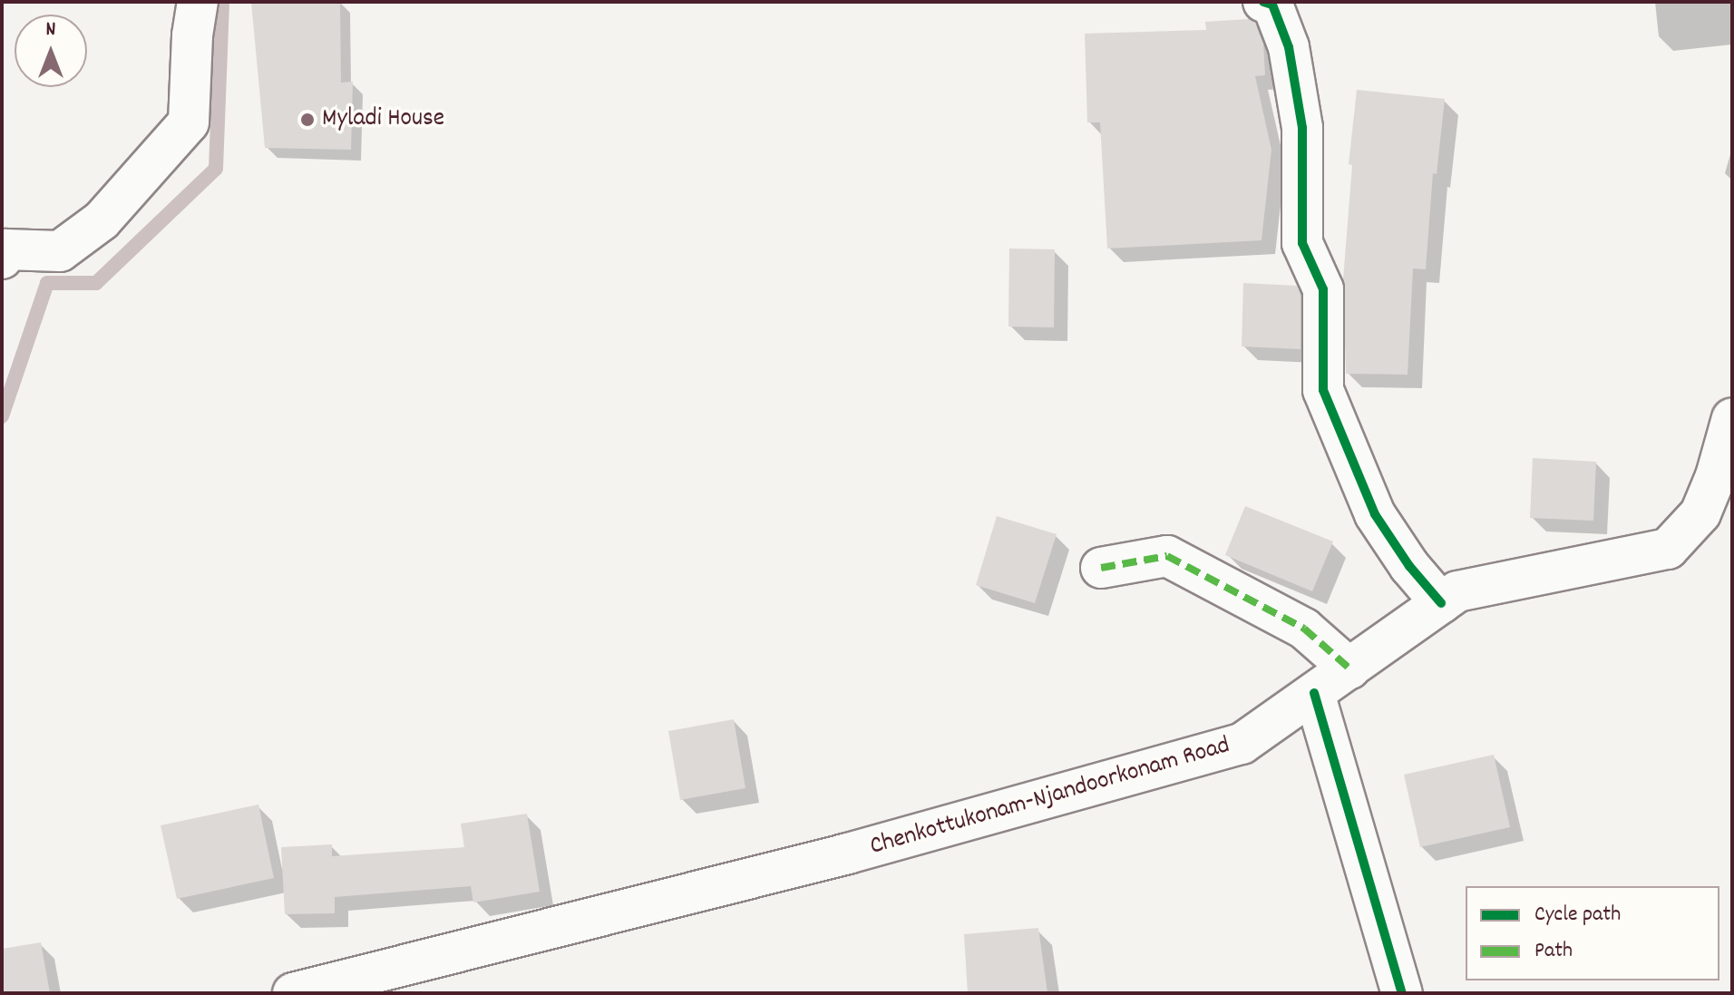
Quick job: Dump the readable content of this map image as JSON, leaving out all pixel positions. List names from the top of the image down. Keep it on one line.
{"streets":{"main road":["Chenkottukonam-Njandoorkonam Road"]},"places":["Myladi House"],"legend":["Cycle path","Path"],"north":"top"}
